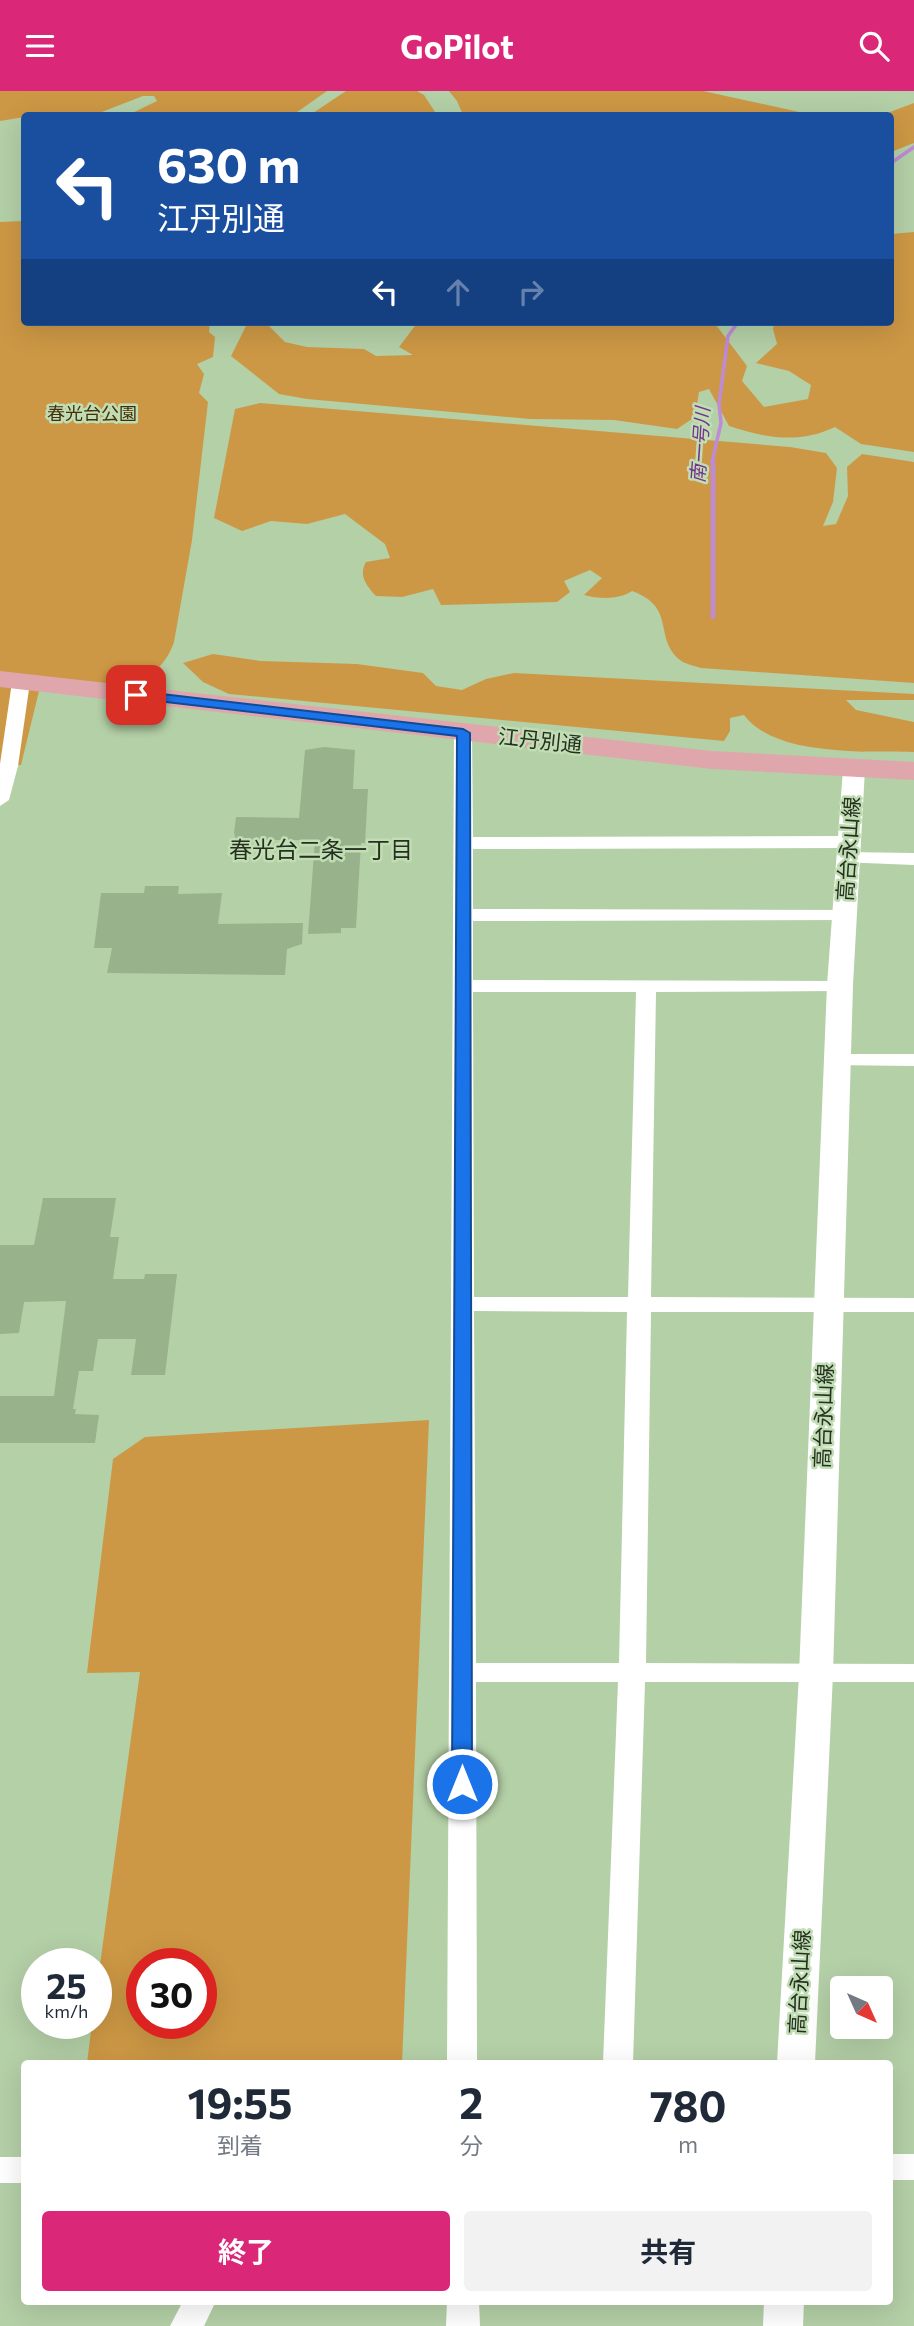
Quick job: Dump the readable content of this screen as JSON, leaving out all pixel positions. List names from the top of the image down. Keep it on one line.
{"streets":{"main road":["江丹別通"],"street":["高台永山線"]},"crossings":[["江丹別通","高台永山線"]],"districts":["春光台二条一丁目"],"water":["南一号川"],"parks":["春光台公園"],"north":"bottom right","page":{"header":"GoPilot","turn":["630 m","江丹別通"],"speed":"25 km/h","limit":"30","eta":["19:55","到着","2","分","780","m"],"buttons":["終了","共有"]}}
